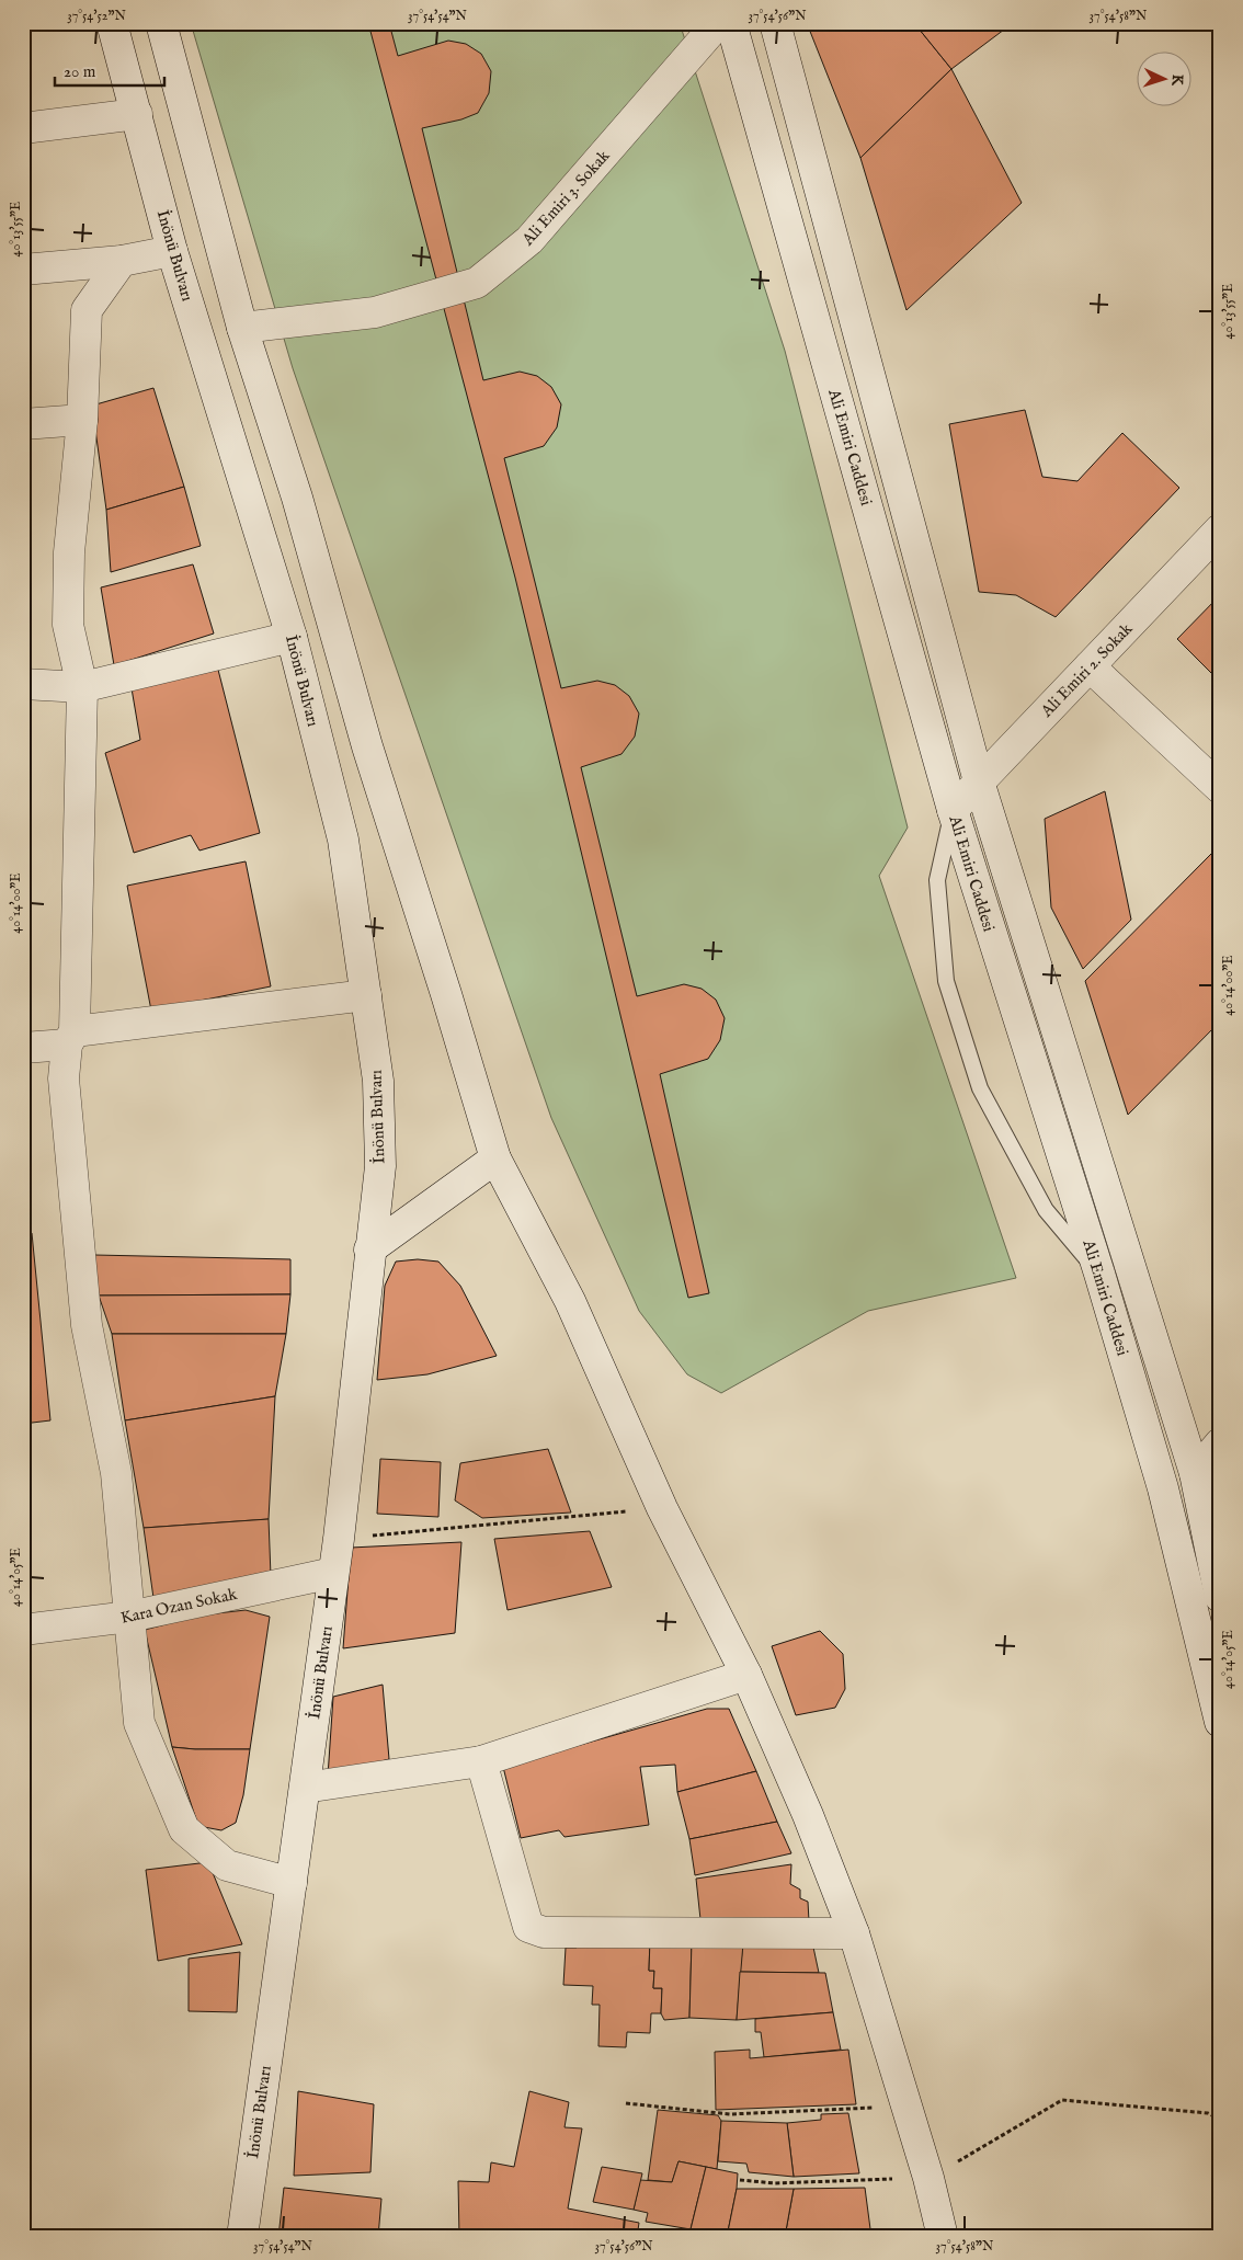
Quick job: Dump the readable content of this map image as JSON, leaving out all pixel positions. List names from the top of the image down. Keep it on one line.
{"streets":{"main road":["Ali Emiri 3. Sokak","İnönü Bulvarı","Ali Emiri Caddesi","Ali Emiri 2. Sokak","Kara Ozan Sokak"]},"crossings":[["İnönü Bulvarı","Kara Ozan Sokak"],["Ali Emiri Caddesi","Ali Emiri 2. Sokak"]],"scale_bar":"20 m","north":"right","coordinates":["37°54'52\"N","37°54'54\"N","37°54'56\"N","37°54'58\"N","40°13'55\"E","40°14'00\"E","40°14'05\"E"]}
